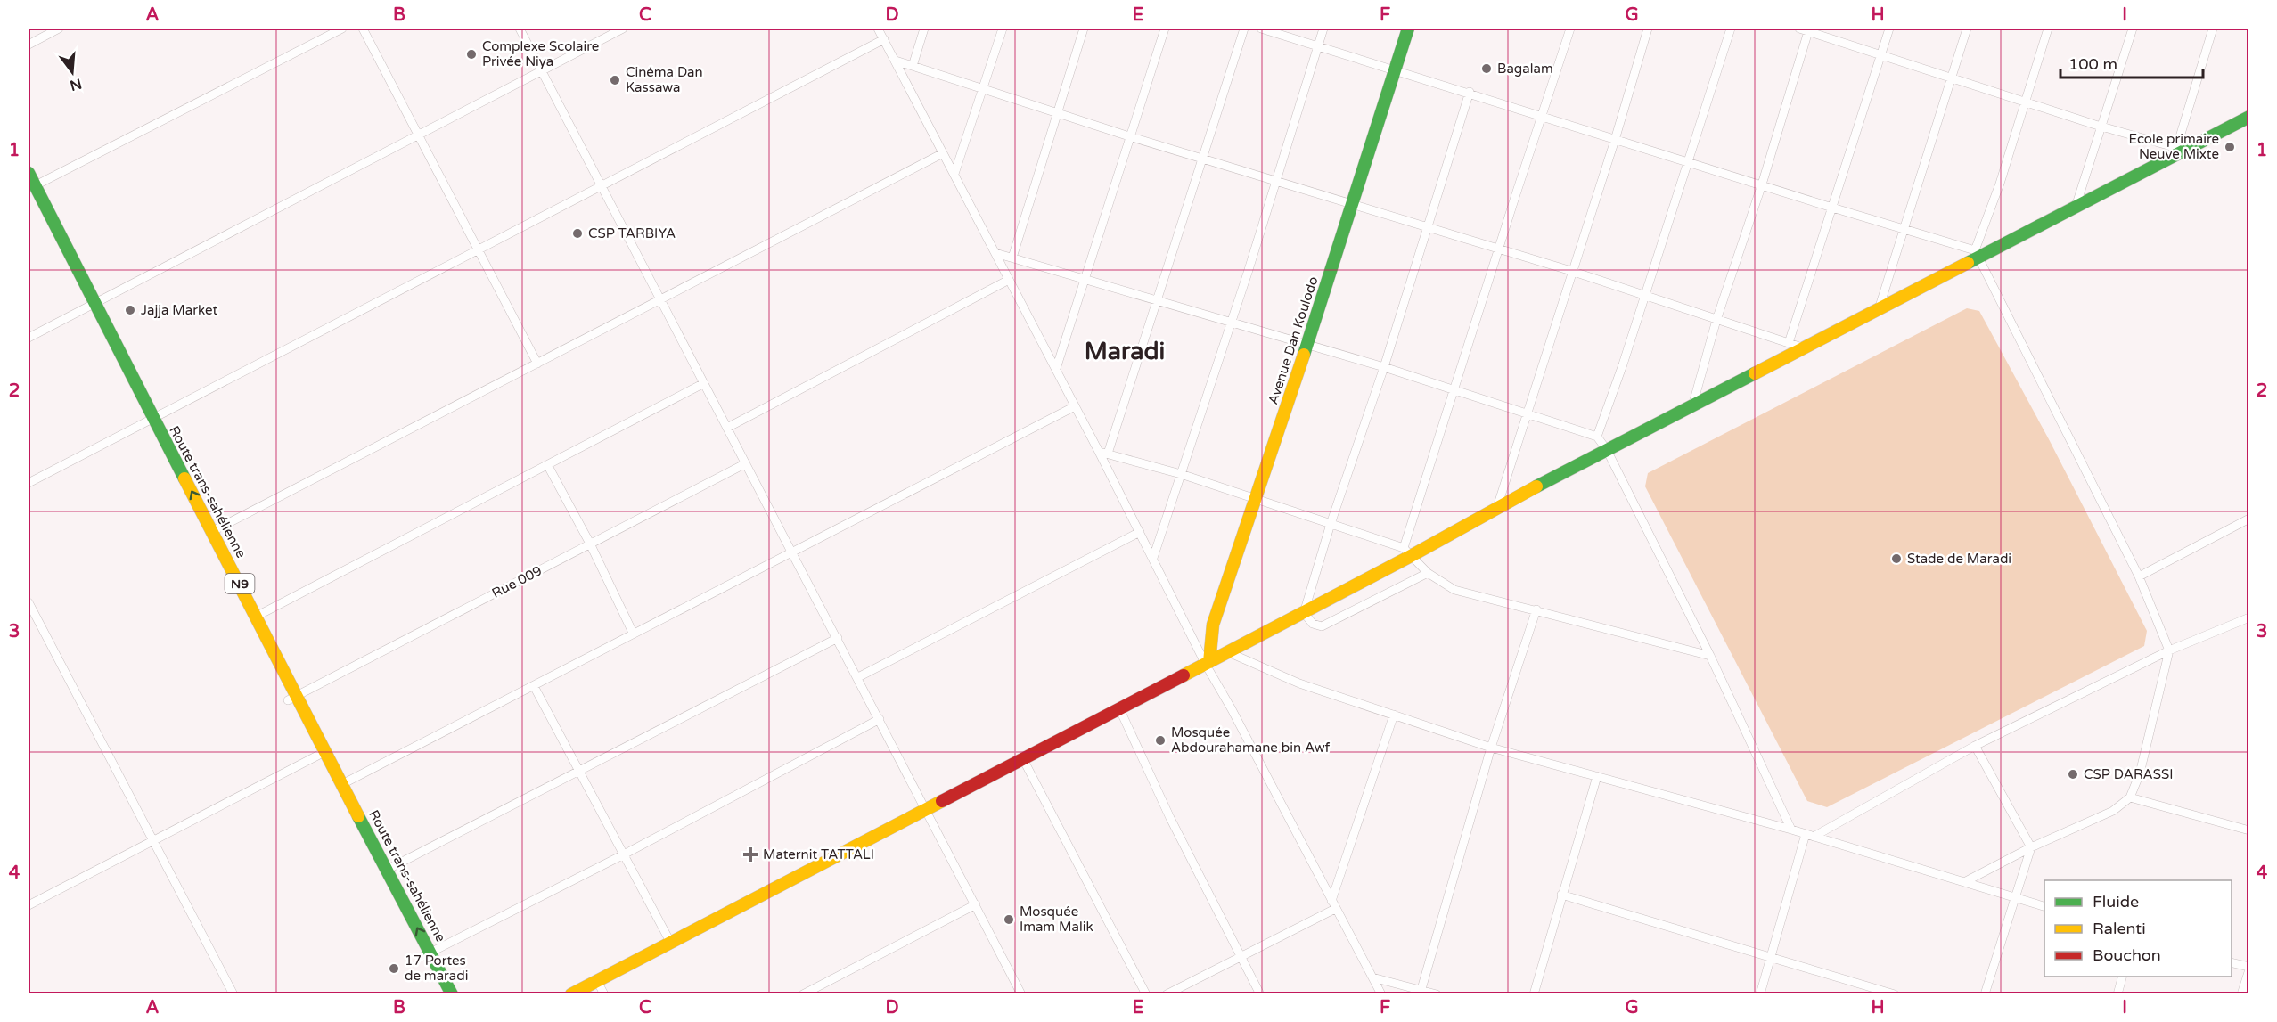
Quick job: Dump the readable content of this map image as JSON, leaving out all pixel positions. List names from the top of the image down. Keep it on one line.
{"streets":{"main road":["Avenue Dan Koulodo","Route trans-sahélienne","N9"],"street":["Rue 009"]},"crossings":[["Route trans-sahélienne","Rue 009"]],"districts":["Maradi"],"places":{"other":["Complexe Scolaire Privée Niya","Bagalam","Cinéma Dan Kassawa","Ecole primaire Neuve Mixte","CSP TARBIYA","Jajja Market","Stade de Maradi","Mosquée Abdourahamane bin Awf","CSP DARASSI","Mosquée Imam Malik","17 Portes de maradi"],"health":["Maternit TATTALI"]},"legend":["Fluide","Ralenti","Bouchon"],"scale_bar":"100 m","north":"bottom","grid":{"columns":["A","B","C","D","E","F","G","H","I"],"rows":["1","2","3","4"]}}
